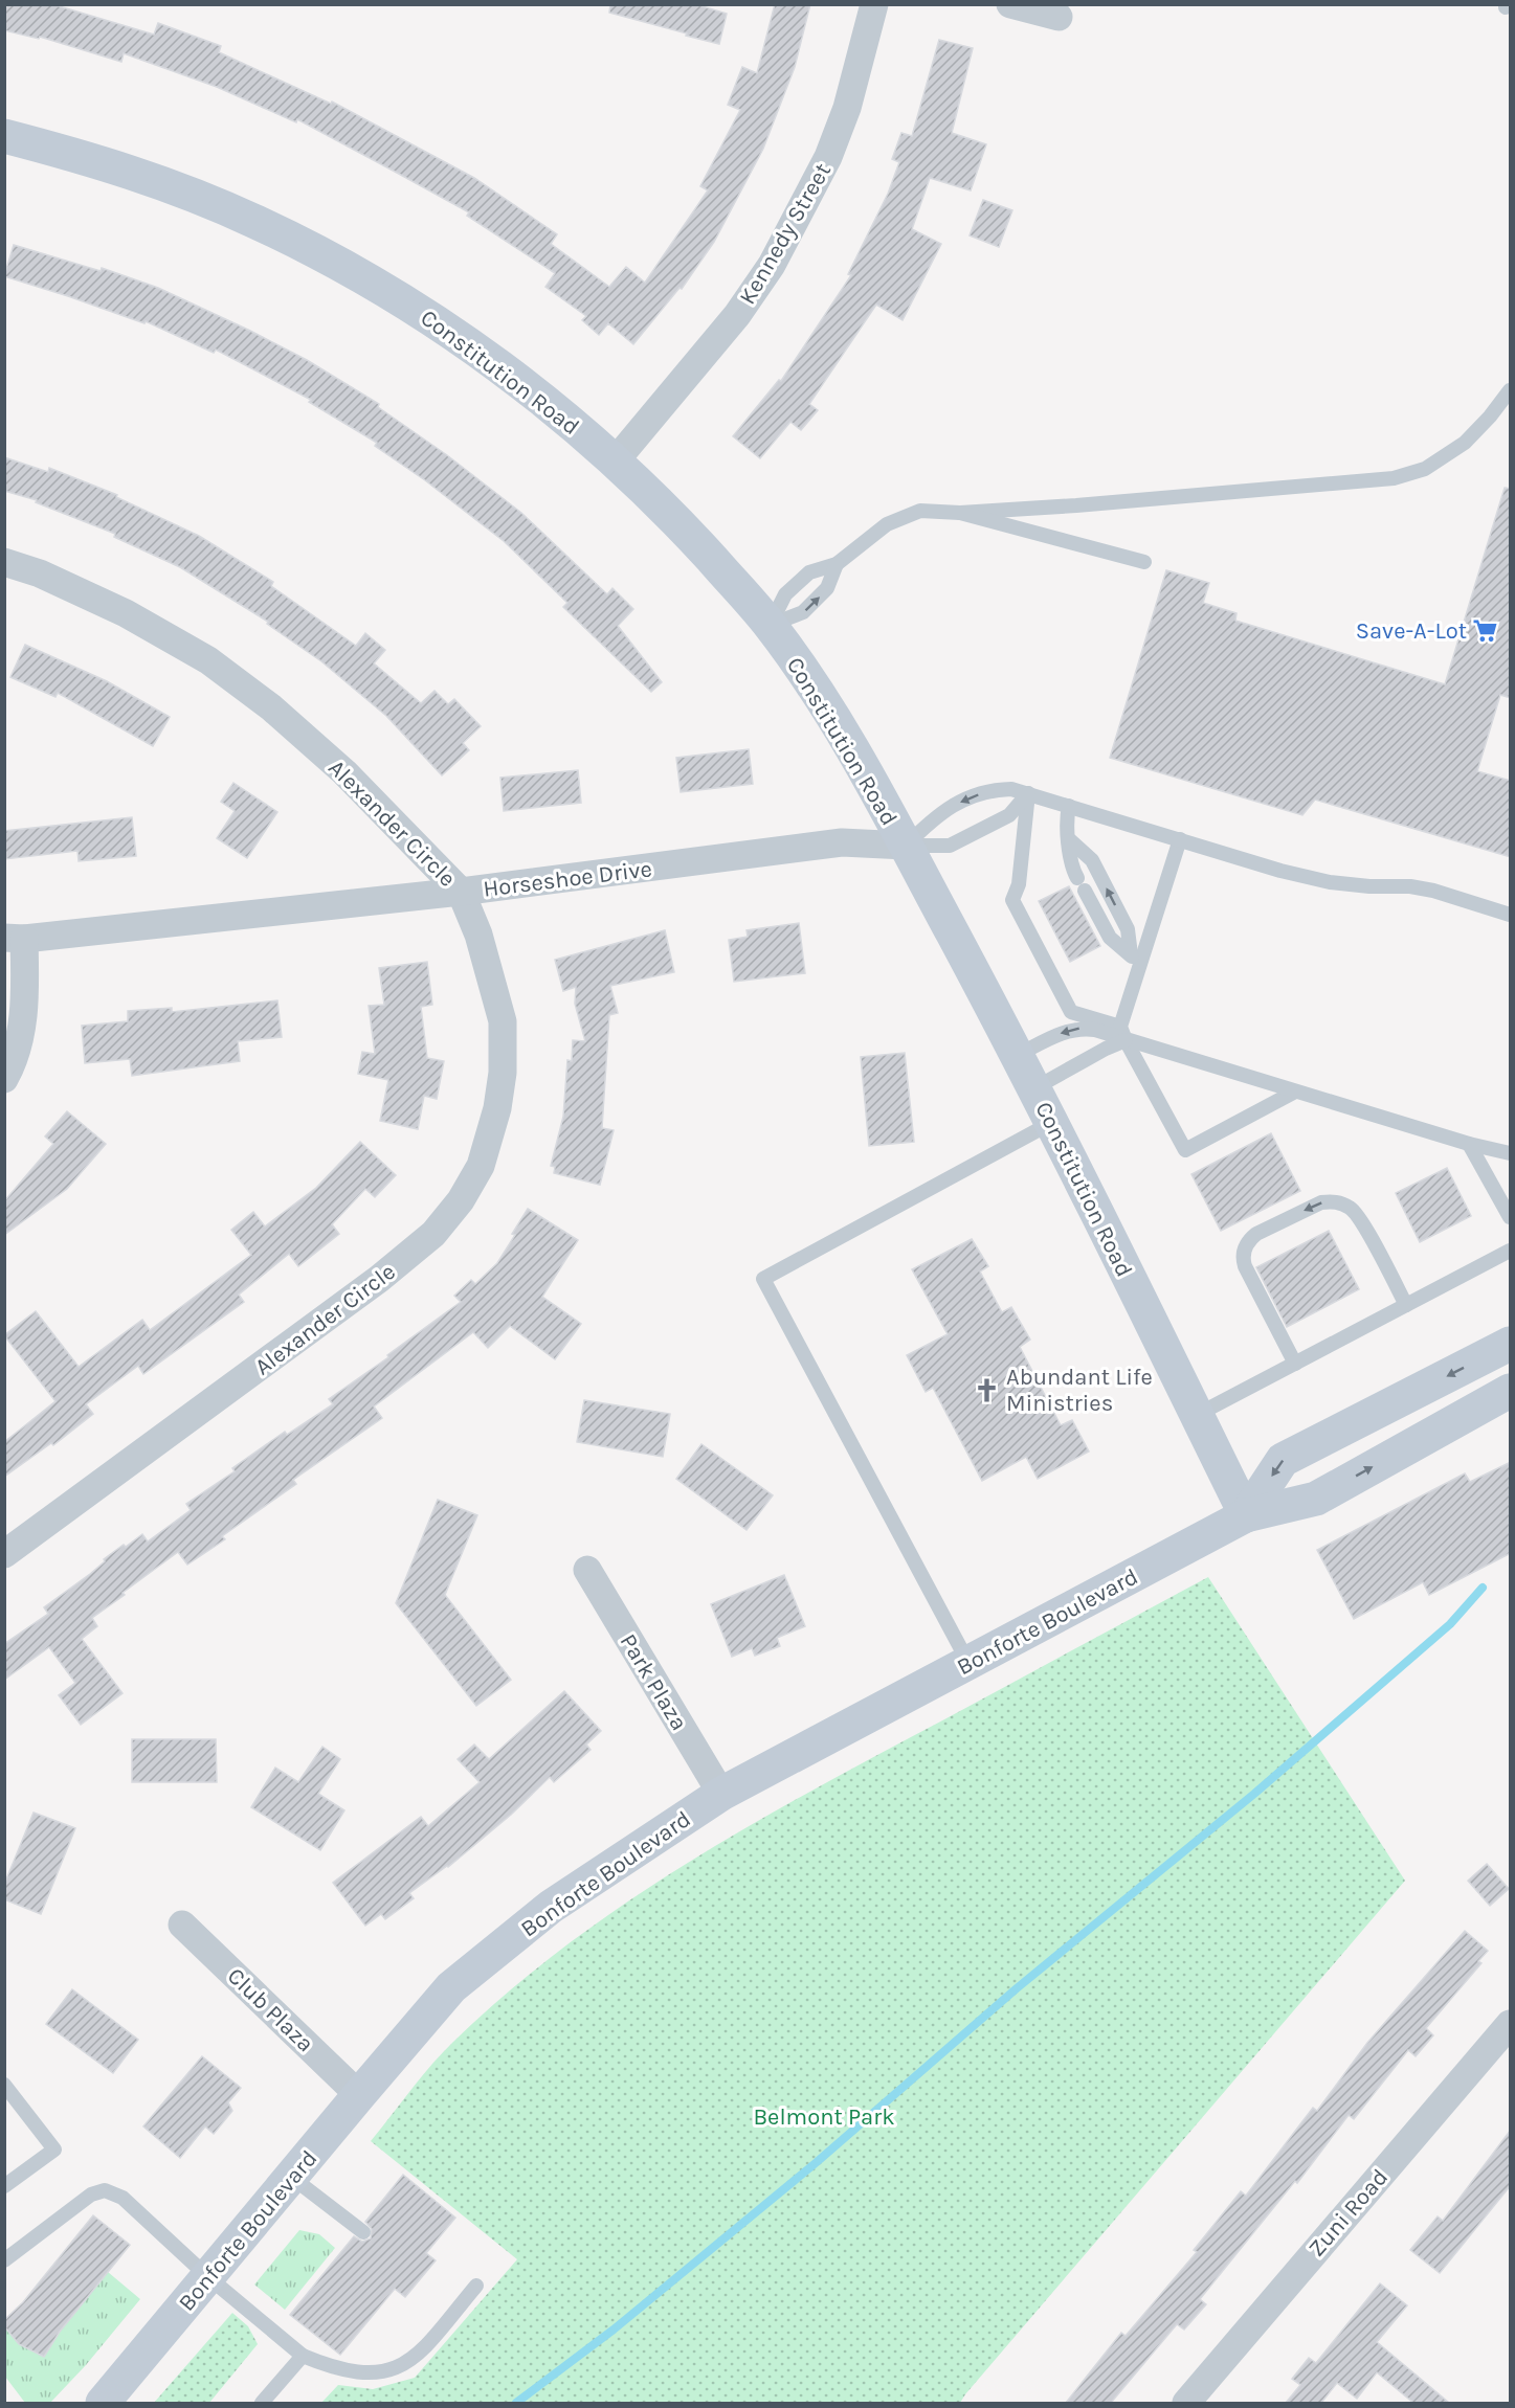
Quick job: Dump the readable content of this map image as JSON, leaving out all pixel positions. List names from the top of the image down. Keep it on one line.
{"streets":{"main road":["Constitution Road","Bonforte Boulevard"],"street":["Kennedy Street","Alexander Circle","Horseshoe Drive","Park Plaza","Club Plaza","Zuni Road"]},"crossings":[["Kennedy Street","Constitution Road"],["Constitution Road","Horseshoe Drive"],["Constitution Road","Bonforte Boulevard"],["Alexander Circle","Horseshoe Drive"],["Bonforte Boulevard","Park Plaza"],["Bonforte Boulevard","Club Plaza"]],"parks":["Belmont Park"],"places":{"supermarket":["Save-A-Lot"],"church":["Abundant Life Ministries"]}}
